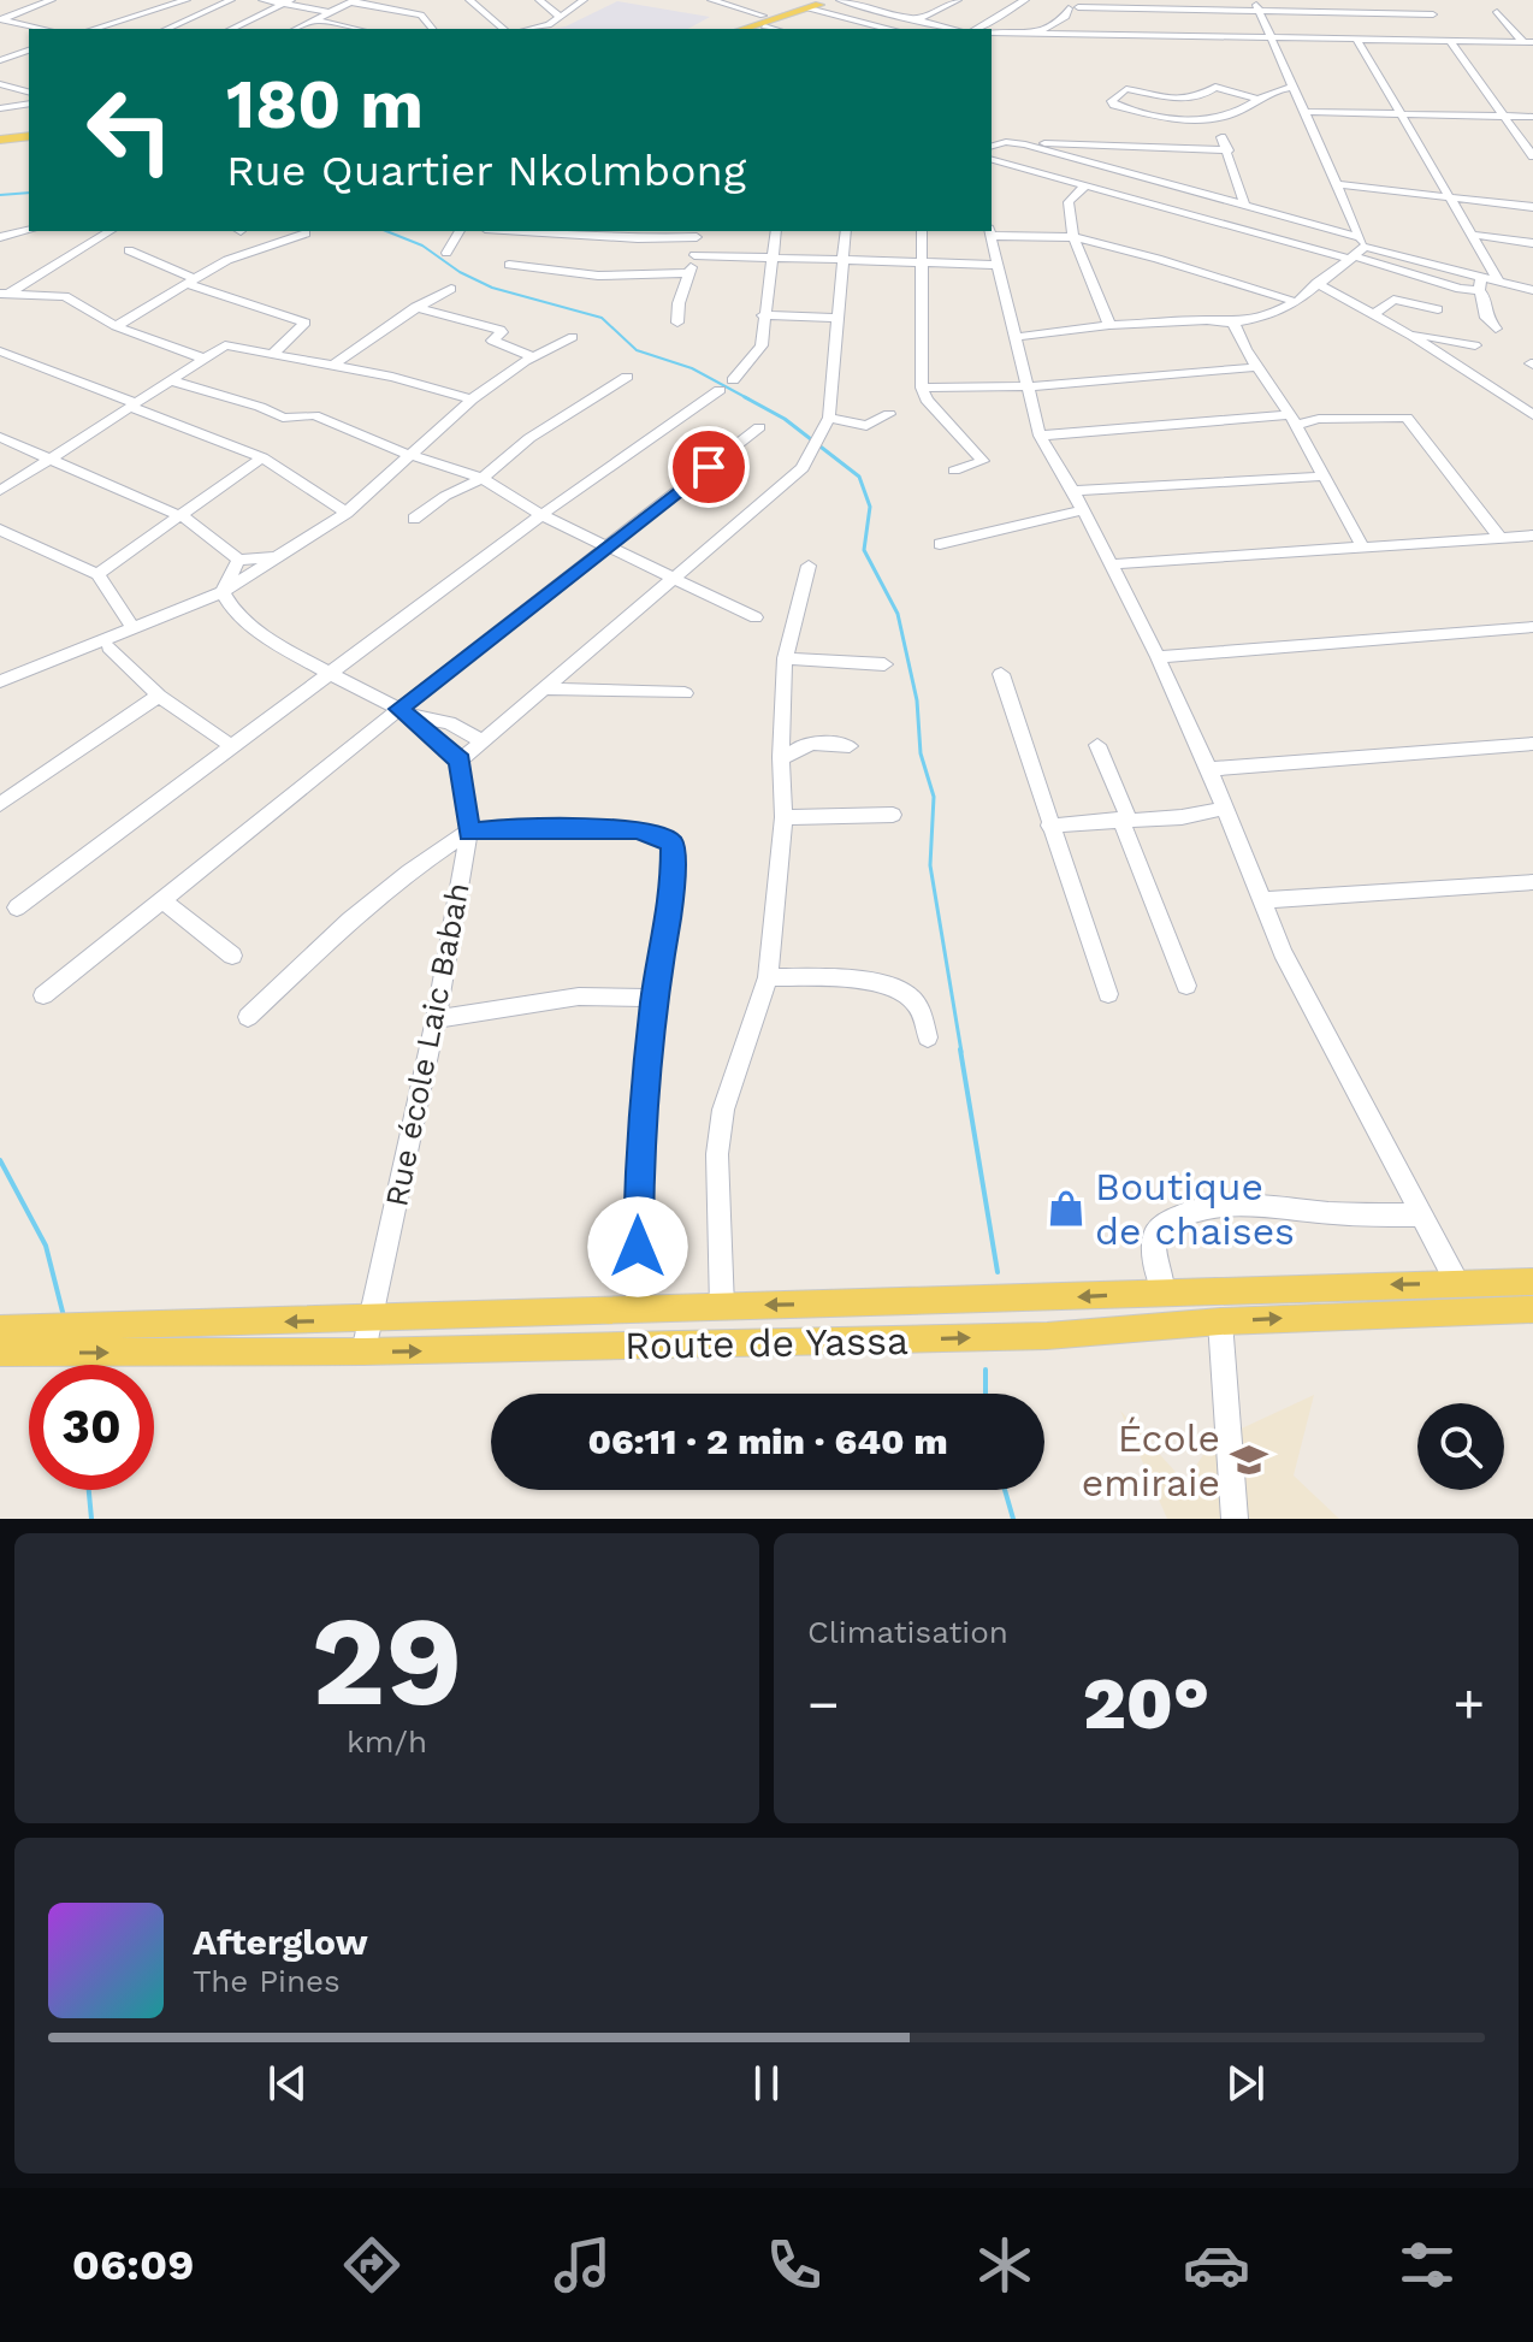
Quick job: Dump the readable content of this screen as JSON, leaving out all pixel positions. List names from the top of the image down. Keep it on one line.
{"streets":{"main road":["Route de Yassa"],"street":["Rue école Laic Babah"]},"crossings":[["Rue école Laic Babah","Route de Yassa"]],"places":{"shop":["Boutique de chaises"],"school or university":["École emiraie"]},"page":{"turn":["180 m","Rue Quartier Nkolmbong"],"limit":"30","trip":"06:11 · 2 min · 640 m","tile":[["29","km/h"],"Climatisation"],"heat":["−","20°","+"],"song":["Afterglow","The Pines"],"tabs":"06:09"}}
